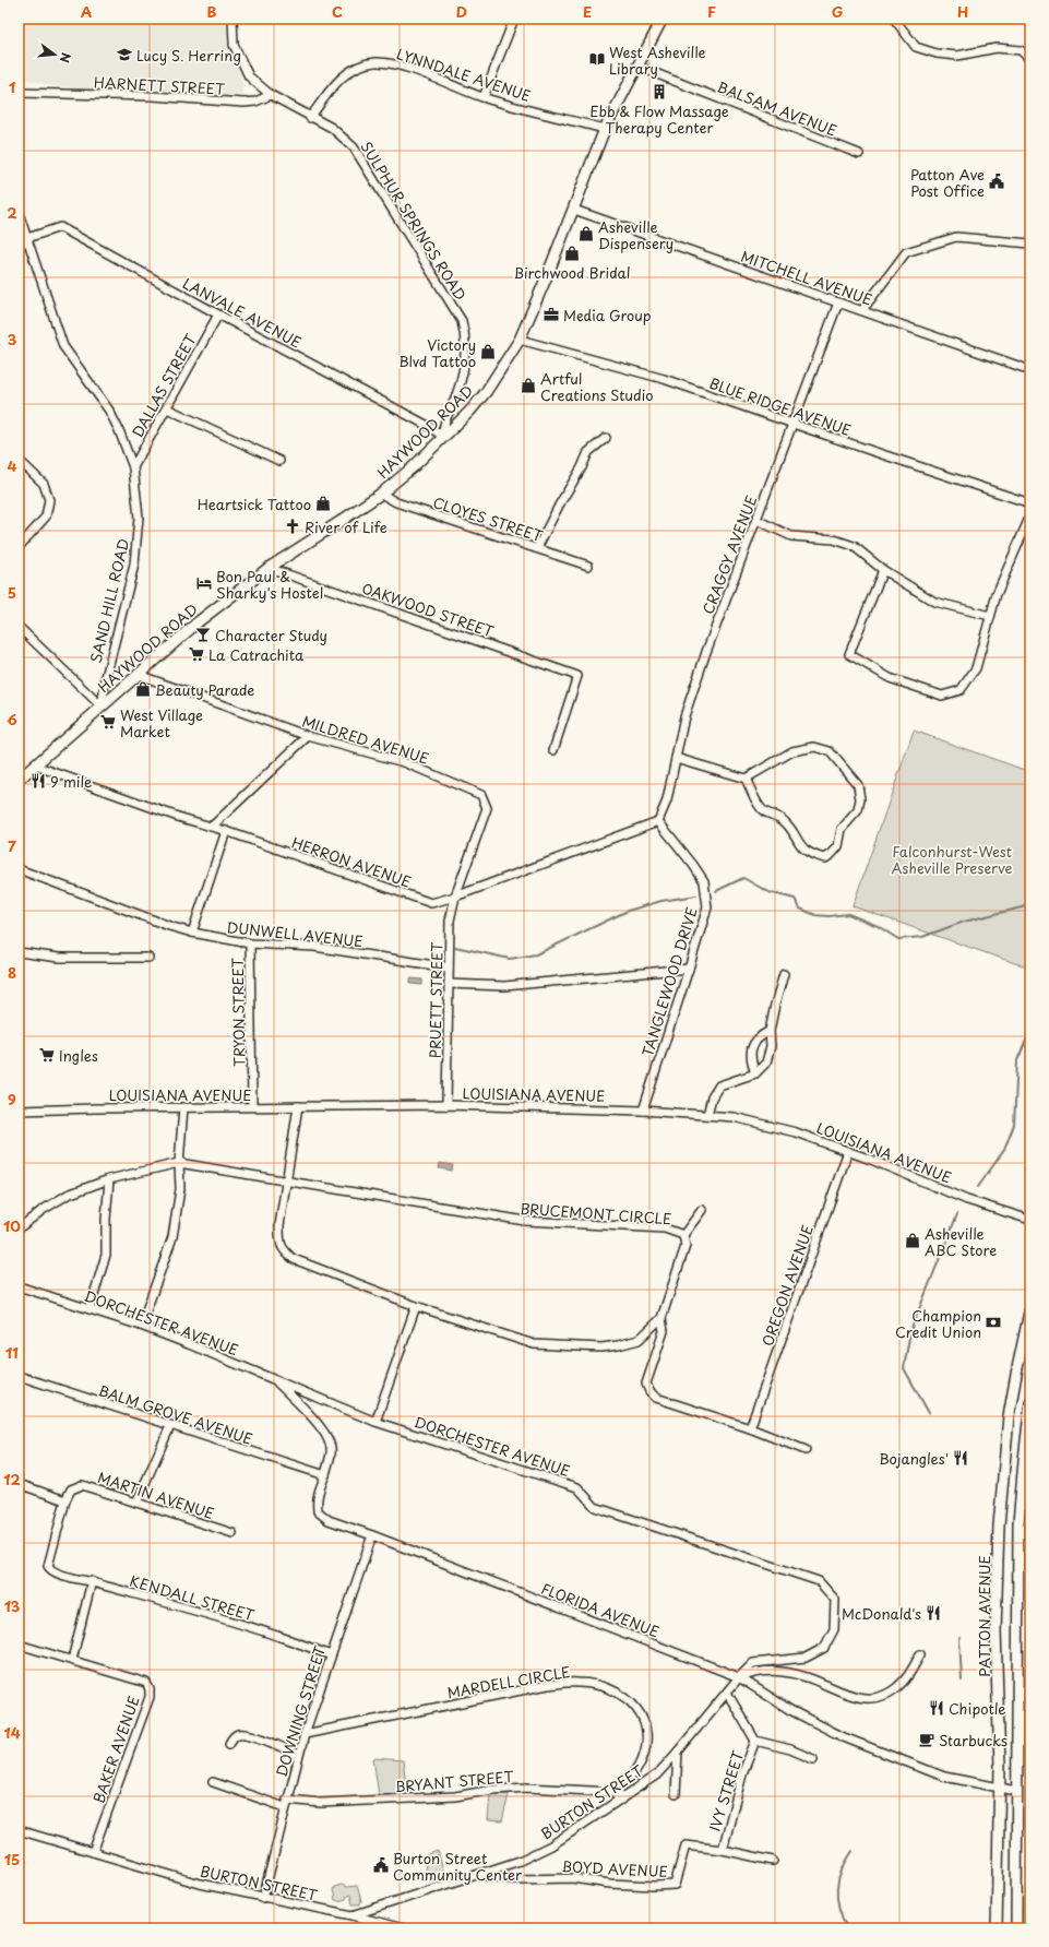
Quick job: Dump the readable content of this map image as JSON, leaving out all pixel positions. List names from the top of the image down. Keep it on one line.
{"streets":{"main road":["HAYWOOD ROAD","PATTON AVENUE"],"street":["LYNNDALE AVENUE","HARNETT STREET","BALSAM AVENUE","SULPHUR SPRINGS ROAD","MITCHELL AVENUE","LANVALE AVENUE","DALLAS STREET","BLUE RIDGE AVENUE","CLOYES STREET","CRAGGY AVENUE","SAND HILL ROAD","OAKWOOD STREET","MILDRED AVENUE","HERRON AVENUE","DUNWELL AVENUE","TANGLEWOOD DRIVE","PRUETT STREET","TRYON STREET","LOUISIANA AVENUE","BRUCEMONT CIRCLE","OREGON AVENUE","DORCHESTER AVENUE","BALM GROVE AVENUE","MARTIN AVENUE","KENDALL STREET","FLORIDA AVENUE","MARDELL CIRCLE","DOWNING STREET","BAKER AVENUE","BRYANT STREET","IVY STREET","BURTON STREET","BOYD AVENUE"]},"crossings":[["LYNNDALE AVENUE","SULPHUR SPRINGS ROAD"],["LYNNDALE AVENUE","HAYWOOD ROAD"],["HARNETT STREET","SULPHUR SPRINGS ROAD"],["BALSAM AVENUE","HAYWOOD ROAD"],["SULPHUR SPRINGS ROAD","LANVALE AVENUE"],["SULPHUR SPRINGS ROAD","HAYWOOD ROAD"],["MITCHELL AVENUE","HAYWOOD ROAD"],["MITCHELL AVENUE","CRAGGY AVENUE"],["LANVALE AVENUE","DALLAS STREET"],["LANVALE AVENUE","HAYWOOD ROAD"],["LANVALE AVENUE","SAND HILL ROAD"],["DALLAS STREET","SAND HILL ROAD"],["BLUE RIDGE AVENUE","HAYWOOD ROAD"],["BLUE RIDGE AVENUE","CRAGGY AVENUE"],["HAYWOOD ROAD","CLOYES STREET"],["HAYWOOD ROAD","SAND HILL ROAD"],["HAYWOOD ROAD","OAKWOOD STREET"],["HAYWOOD ROAD","MILDRED AVENUE"],["HAYWOOD ROAD","HERRON AVENUE"],["CRAGGY AVENUE","HERRON AVENUE"],["CRAGGY AVENUE","TANGLEWOOD DRIVE"],["MILDRED AVENUE","HERRON AVENUE"],["MILDRED AVENUE","PRUETT STREET"],["HERRON AVENUE","TANGLEWOOD DRIVE"],["HERRON AVENUE","PRUETT STREET"],["DUNWELL AVENUE","PRUETT STREET"],["DUNWELL AVENUE","TRYON STREET"],["TANGLEWOOD DRIVE","LOUISIANA AVENUE"],["PRUETT STREET","LOUISIANA AVENUE"],["TRYON STREET","LOUISIANA AVENUE"],["LOUISIANA AVENUE","BRUCEMONT CIRCLE"],["LOUISIANA AVENUE","OREGON AVENUE"],["DORCHESTER AVENUE","FLORIDA AVENUE"],["DORCHESTER AVENUE","BURTON STREET"],["BALM GROVE AVENUE","FLORIDA AVENUE"],["MARTIN AVENUE","KENDALL STREET"],["KENDALL STREET","DOWNING STREET"],["FLORIDA AVENUE","PATTON AVENUE"],["FLORIDA AVENUE","DOWNING STREET"],["FLORIDA AVENUE","BURTON STREET"],["MARDELL CIRCLE","DOWNING STREET"],["MARDELL CIRCLE","BRYANT STREET"],["MARDELL CIRCLE","BURTON STREET"],["DOWNING STREET","BRYANT STREET"],["DOWNING STREET","BURTON STREET"],["BAKER AVENUE","BURTON STREET"],["BRYANT STREET","BURTON STREET"],["IVY STREET","BOYD AVENUE"],["BURTON STREET","BOYD AVENUE"]],"parks":["Falconhurst-West Asheville Preserve"],"places":{"school or university":["Lucy S. Herring"],"library":["West Asheville Library"],"building":["Ebb & Flow Massage Therapy Center"],"public building":["Patton Ave Post Office","Burton Street Community Center"],"shop":["Asheville Dispensery","Birchwood Bridal","Victory Blvd Tattoo","Artful Creations Studio","Heartsick Tattoo","Beauty Parade","Asheville ABC Store"],"office":["Media Group"],"church":["River of Life"],"hotel":["Bon Paul & Sharky's Hostel"],"bar":["Character Study"],"supermarket":["La Catrachita","West Village Market","Ingles"],"restaurant":["9 mile","Bojangles'","McDonald's","Chipotle"],"bank":["Champion Credit Union"],"cafe":["Starbucks"]},"north":"right","grid":{"columns":["A","B","C","D","E","F","G","H"],"rows":["1","2","3","4","5","6","7","8","9","10","11","12","13","14","15"]}}
